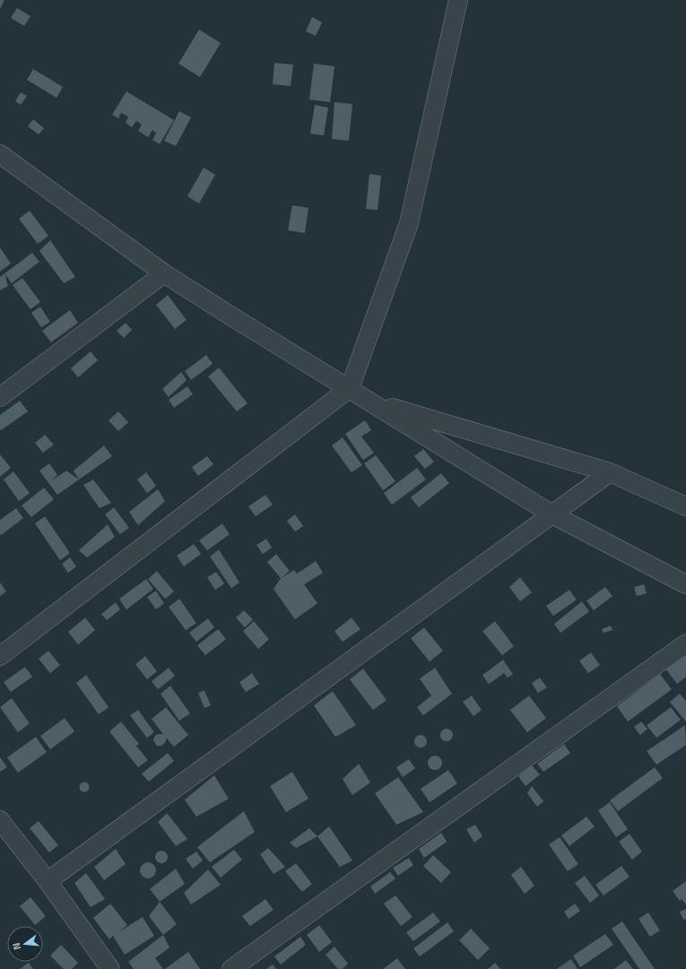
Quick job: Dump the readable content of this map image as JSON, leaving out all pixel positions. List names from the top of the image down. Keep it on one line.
{"north":"left"}
